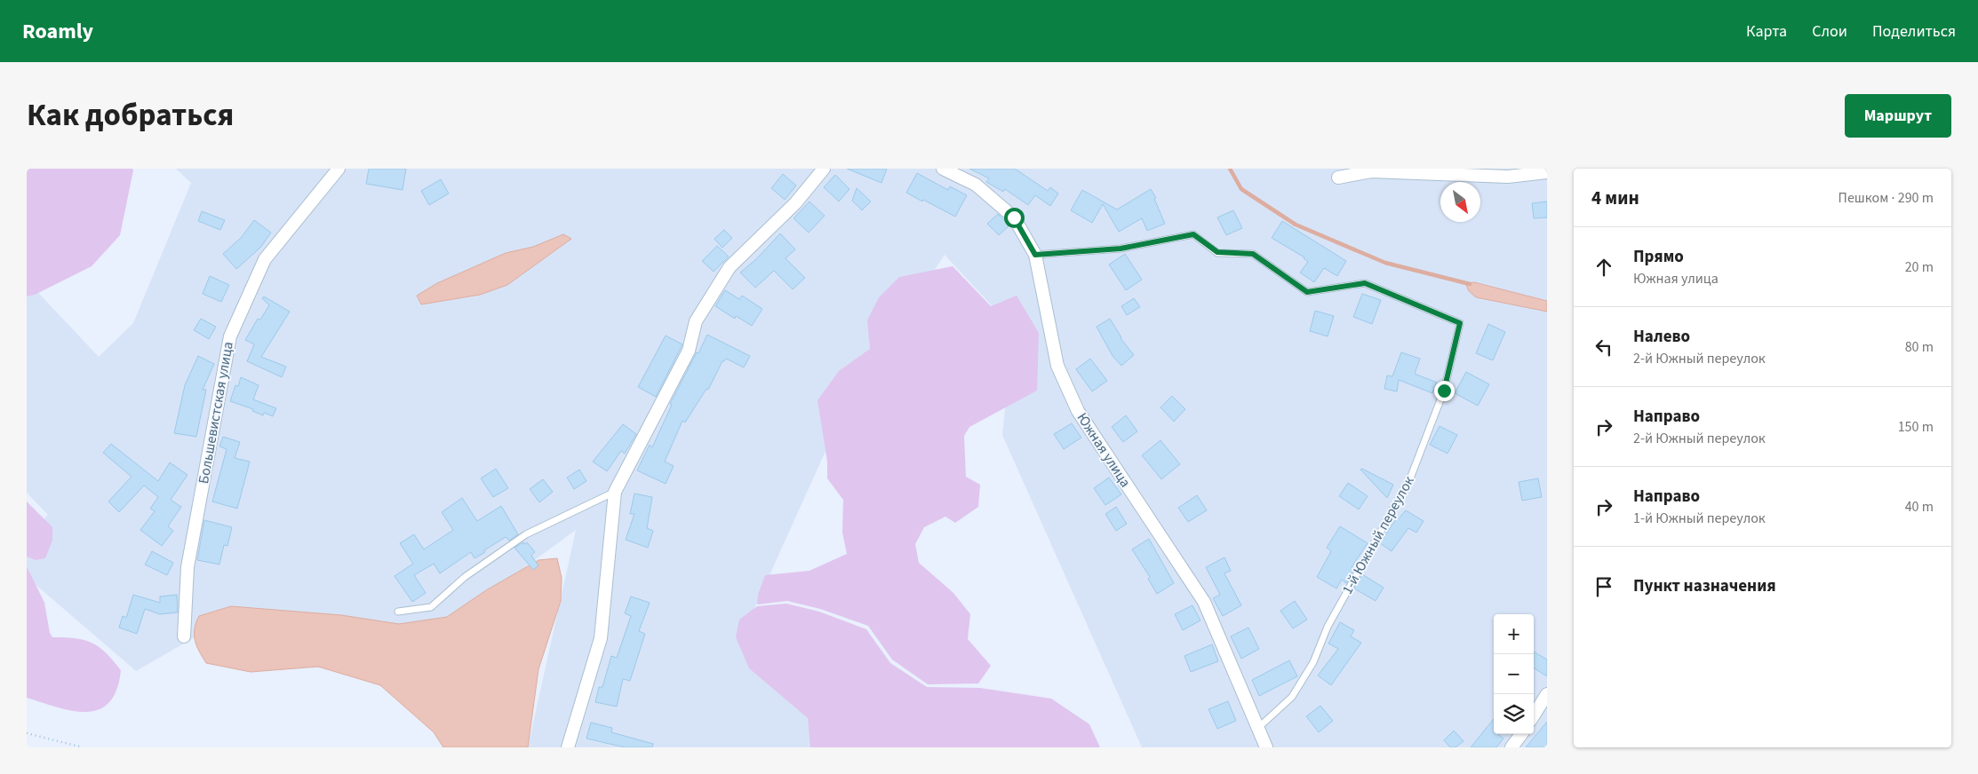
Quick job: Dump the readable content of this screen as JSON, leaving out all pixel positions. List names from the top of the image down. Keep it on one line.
{"streets":{"street":["Большевистская улица","Южная улица"],"lane":["1-й Южный переулок"]},"crossings":[["Южная улица","1-й Южный переулок"]],"north":"bottom right","page":{"header":"Roamly","nav":["Карта","Слои","Поделиться"],"title":"Как добраться","buttons":"Маршрут","heading":["4 мин","Пешком · 290 m"],"list":[["Прямо","Южная улица","20 m"],["Налево","2-й Южный переулок","80 m"],["Направо","2-й Южный переулок","150 m"],["Направо","1-й Южный переулок","40 m"],"Пункт назначения"],"map_buttons":["+","−"]}}
